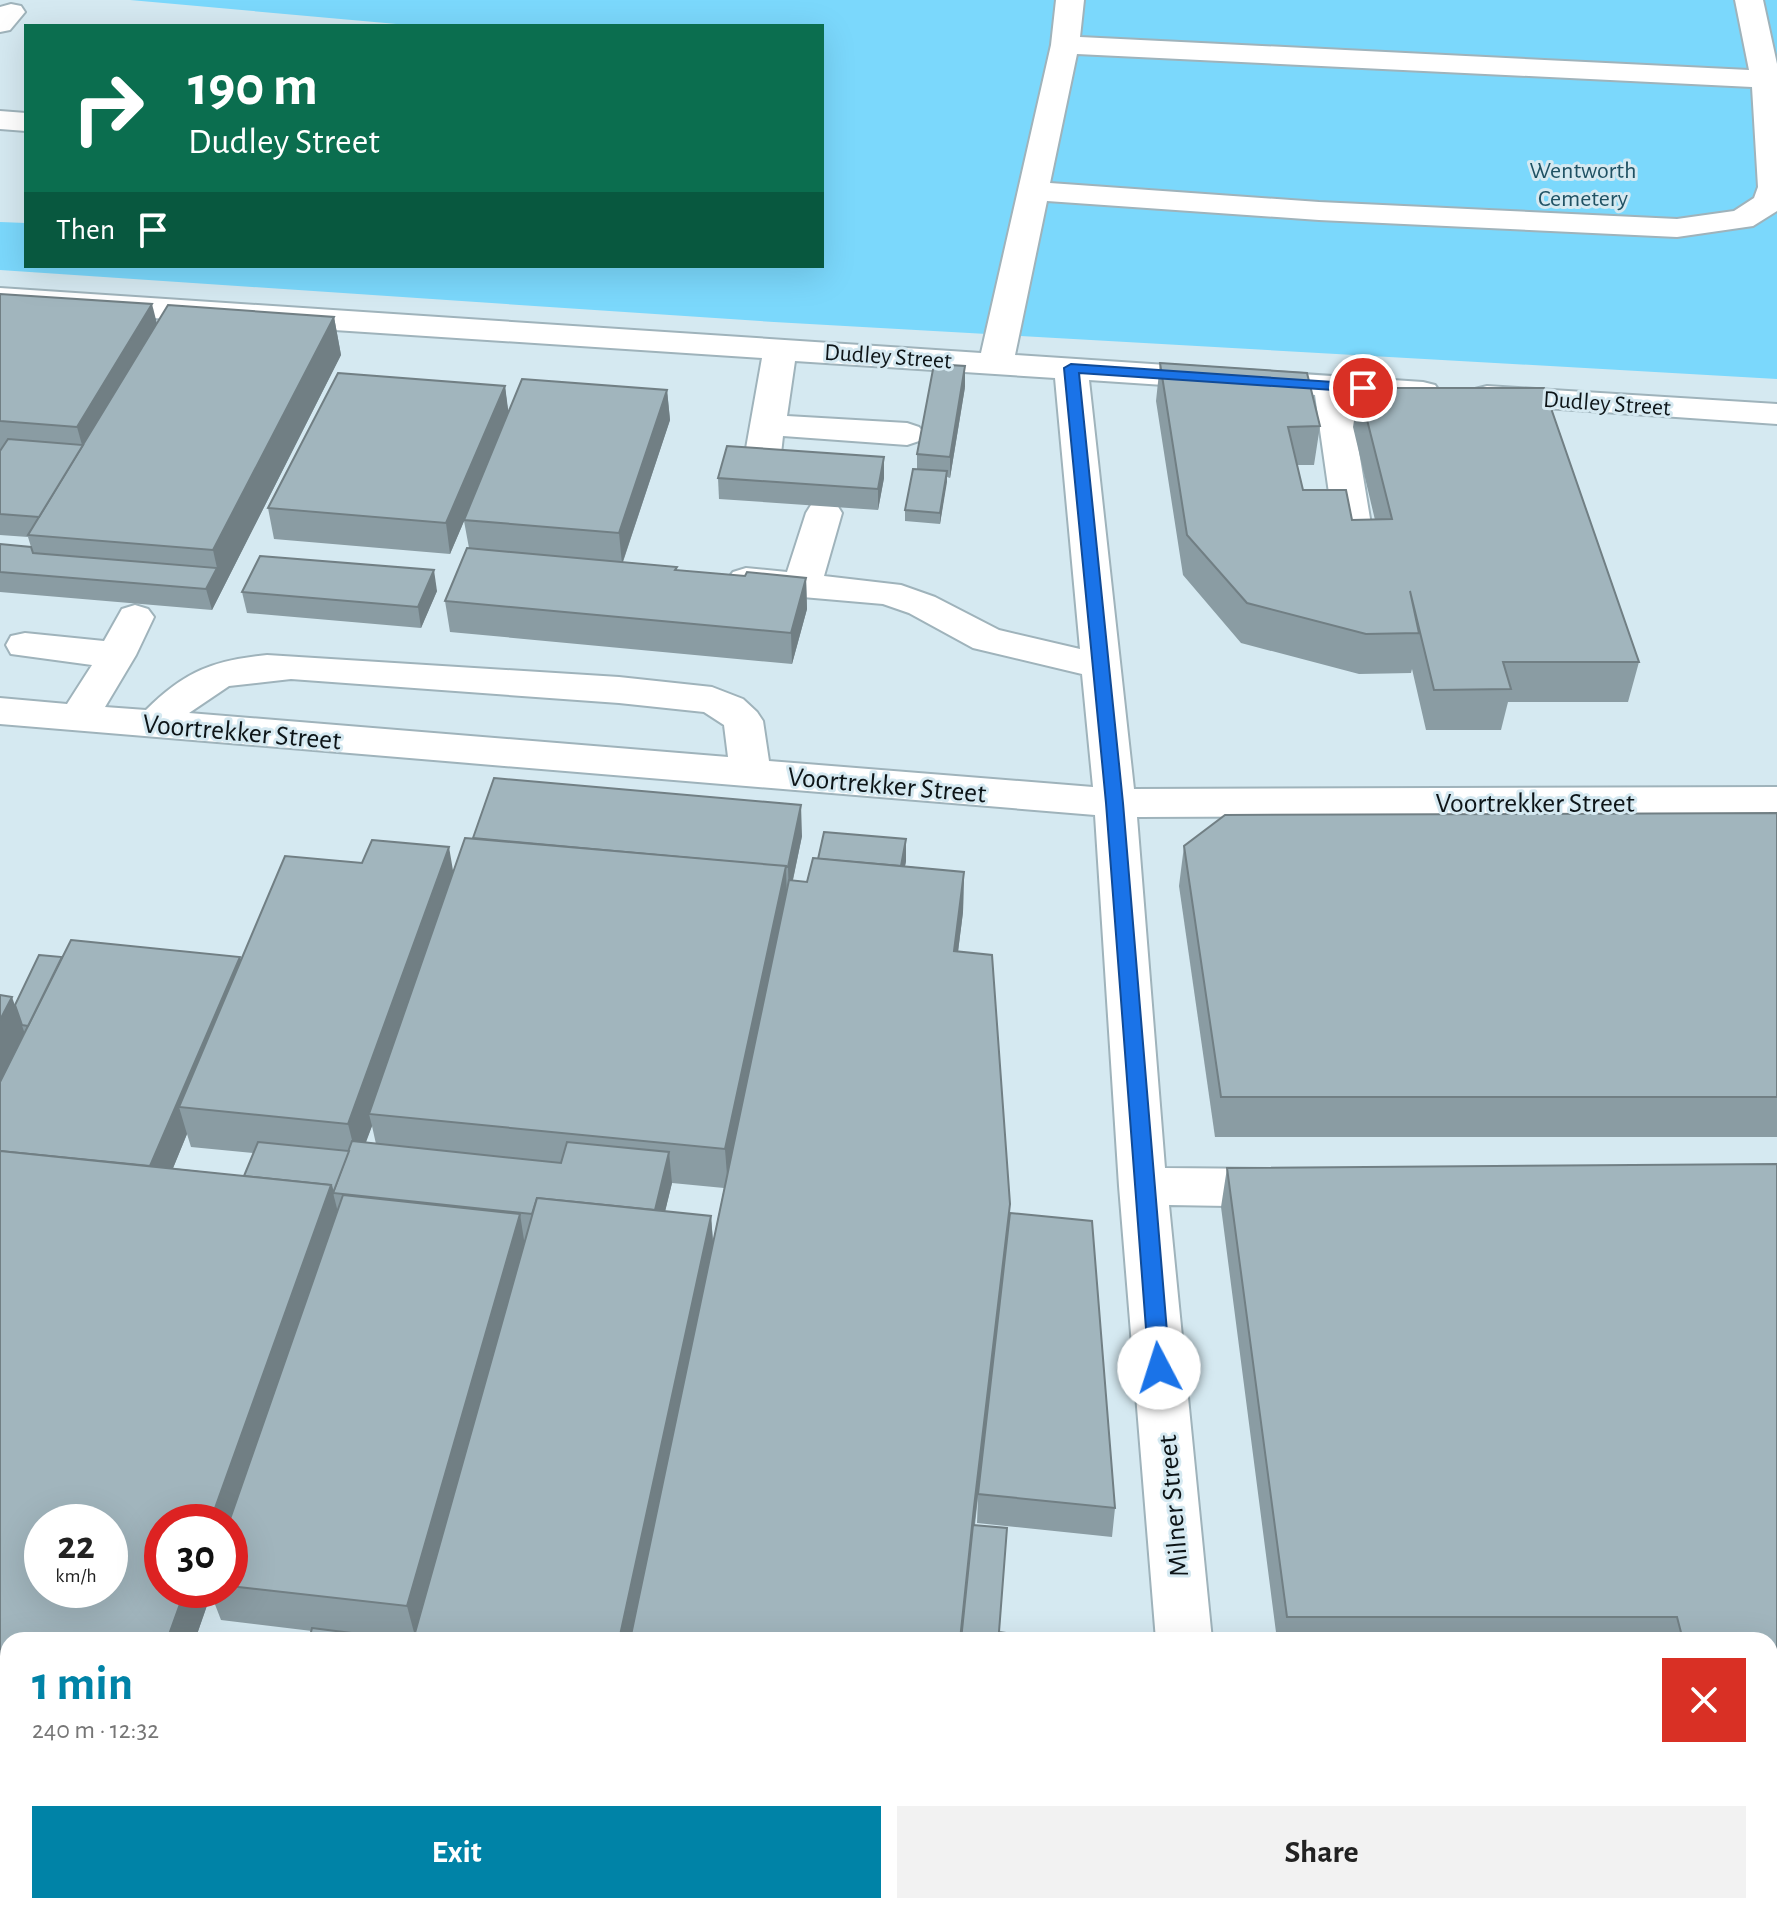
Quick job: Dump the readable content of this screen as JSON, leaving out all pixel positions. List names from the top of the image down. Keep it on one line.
{"streets":{"street":["Dudley Street","Voortrekker Street","Milner Street"]},"crossings":[["Dudley Street","Milner Street"],["Voortrekker Street","Milner Street"]],"parks":["Wentworth Cemetery"],"page":{"turn":["190 m","Dudley Street"],"then":"Then","speed":"22 km/h","limit":"30","heading":["1 min","240 m · 12:32"],"buttons":["Exit","Share"]}}
